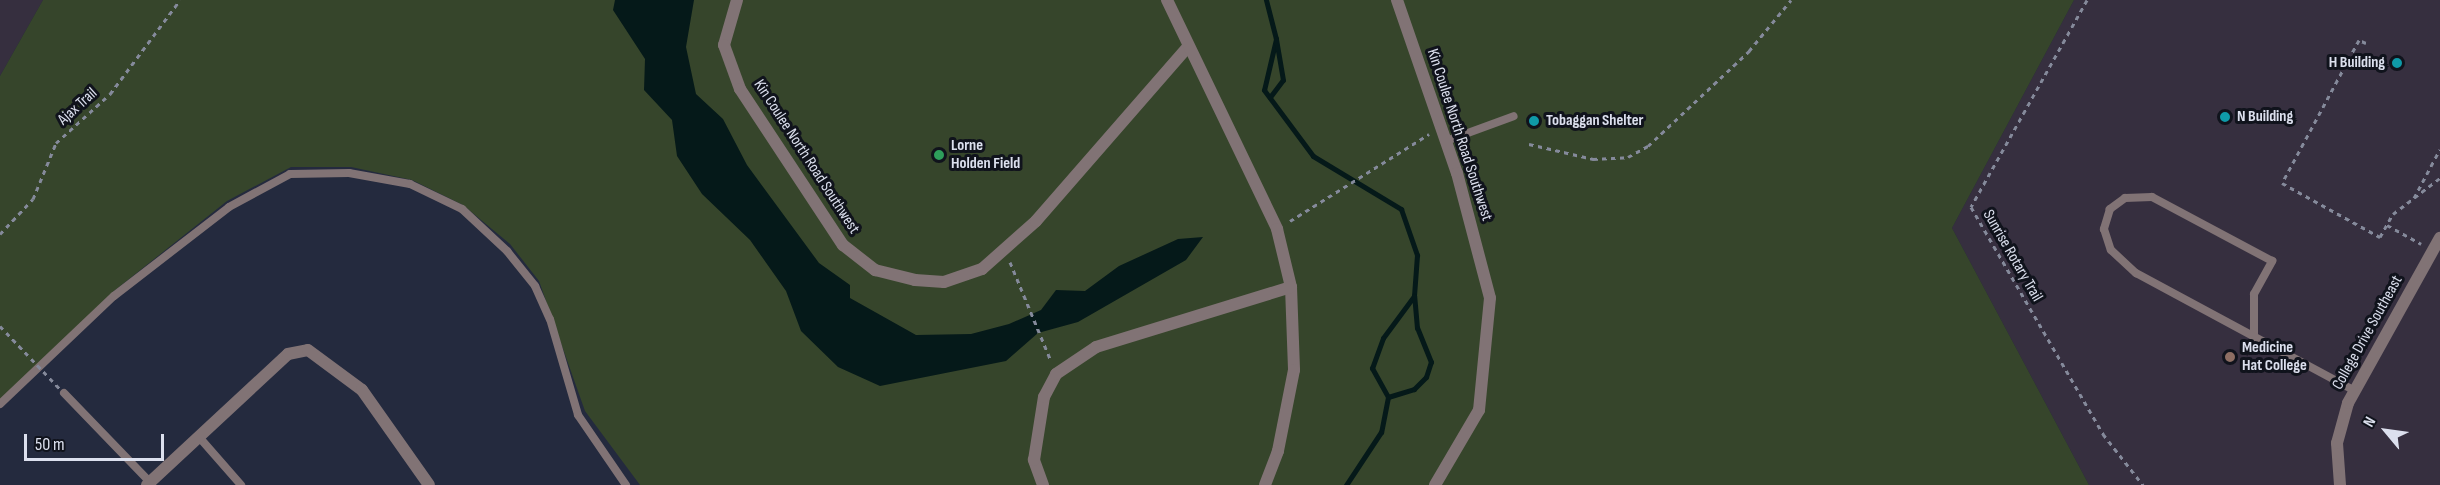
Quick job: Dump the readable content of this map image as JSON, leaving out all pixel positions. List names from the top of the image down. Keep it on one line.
{"streets":{"street":["Kin Coulee North Road Southwest","College Drive Southeast"],"path":["Ajax Trail","Sunrise Rotary Trail"]},"places":["H Building","N Building","Tobaggan Shelter","Lorne Holden Field","Medicine Hat College"],"scale_bar":"50 m","north":"top left"}
